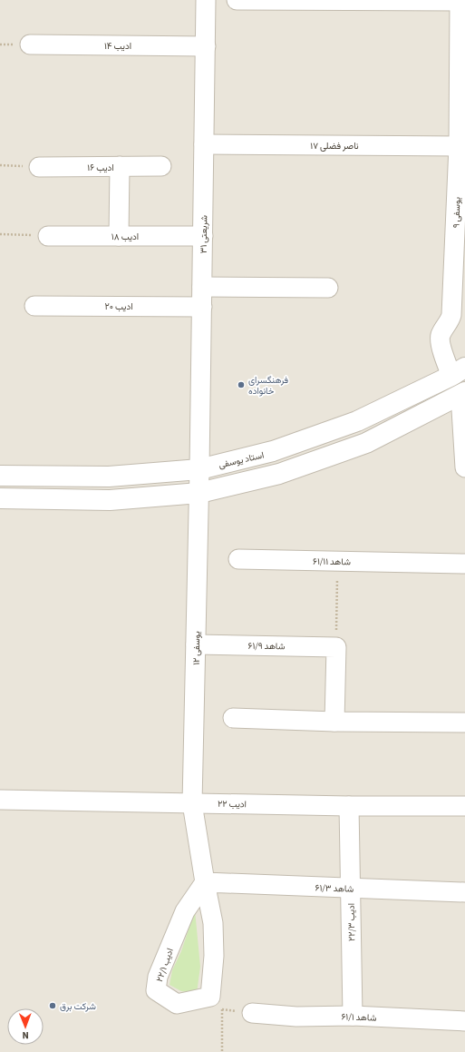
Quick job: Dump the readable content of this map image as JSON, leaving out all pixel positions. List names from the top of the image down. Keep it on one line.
{"streets":{"street":["ادیب ۱۴","ناصر فضلی ۱۷","ادیب ۱۶","یوسفی ۹","شریعتی ۳۱","ادیب ۱۸","ادیب ۲۰","استاد یوسفی","شاهد ۶۱/۱۱","شاهد ۶۱/۹","یوسفی ۱۲","ادیب ۲۲","شاهد ۶۱/۳","ادیب ۲۲/۳","ادیب ۲۲/۱","شاهد ۶۱/۱"]},"crossings":[["ادیب ۱۴","شریعتی ۳۱"],["ناصر فضلی ۱۷","یوسفی ۹"],["ناصر فضلی ۱۷","شریعتی ۳۱"],["یوسفی ۹","استاد یوسفی"],["شریعتی ۳۱","ادیب ۱۸"],["شریعتی ۳۱","ادیب ۲۰"],["شریعتی ۳۱","استاد یوسفی"],["شریعتی ۳۱","یوسفی ۱۲"],["استاد یوسفی","یوسفی ۱۲"],["شاهد ۶۱/۹","یوسفی ۱۲"],["یوسفی ۱۲","ادیب ۲۲"],["ادیب ۲۲","ادیب ۲۲/۳"],["شاهد ۶۱/۳","ادیب ۲۲/۳"],["شاهد ۶۱/۳","ادیب ۲۲/۱"],["ادیب ۲۲/۳","شاهد ۶۱/۱"]],"places":["فرهنگسرای خانواده","شرکت برق"],"north":"bottom"}
